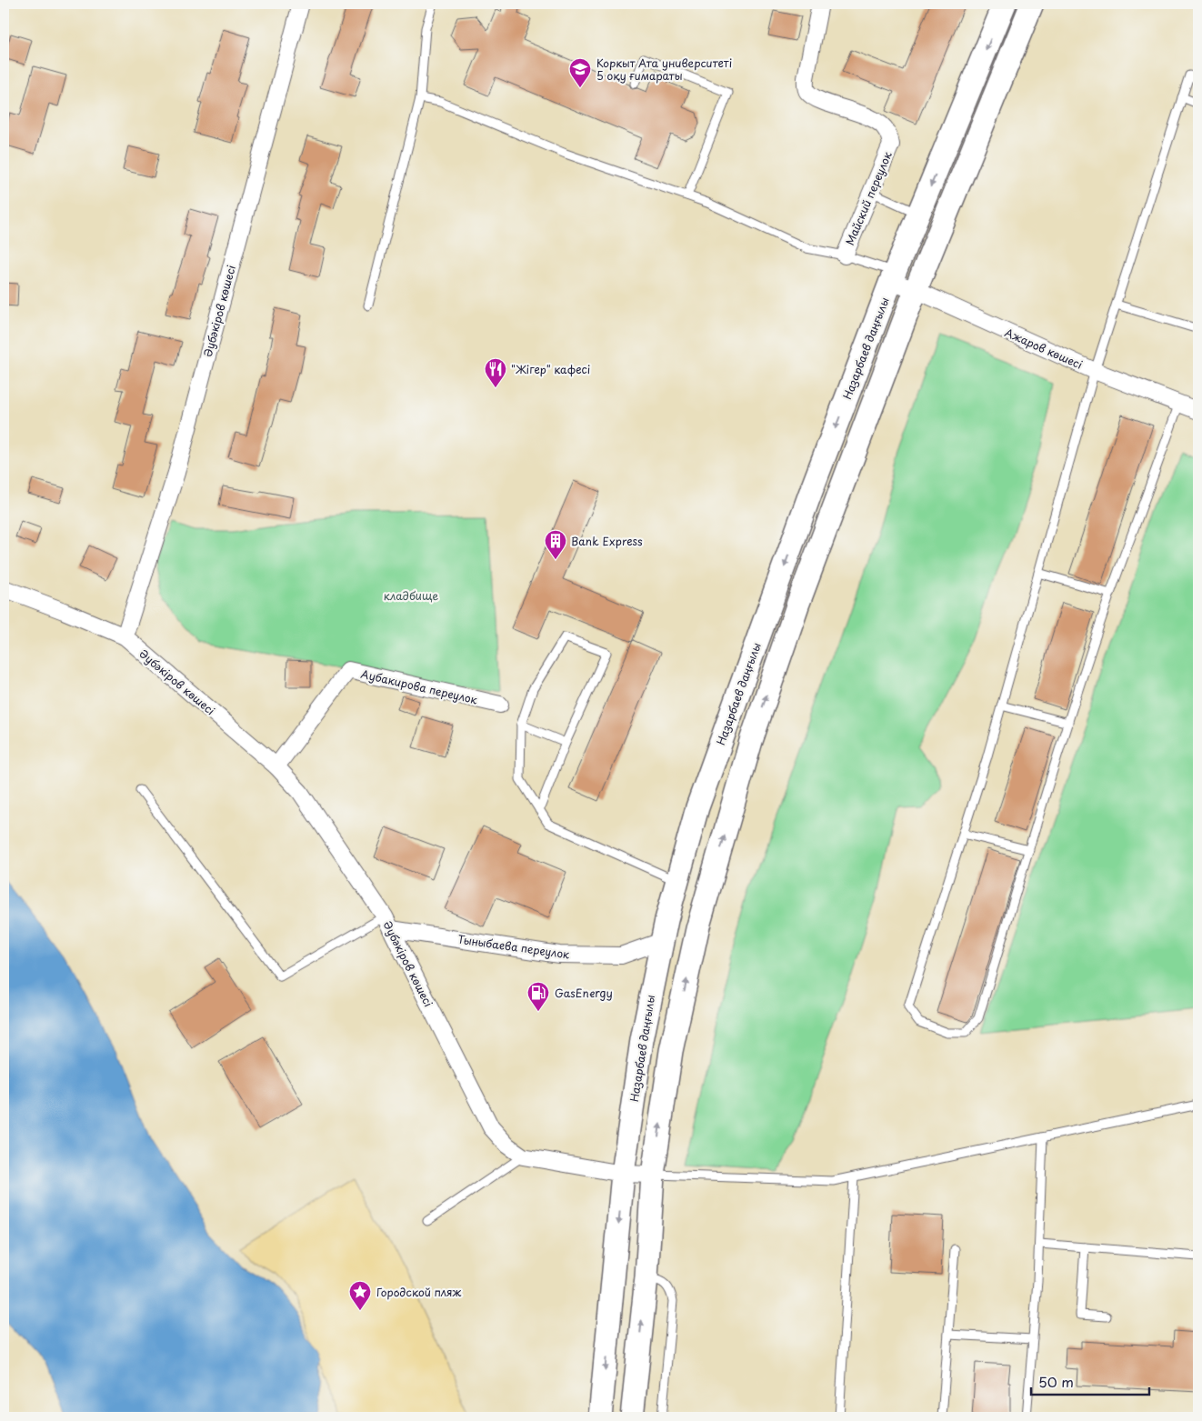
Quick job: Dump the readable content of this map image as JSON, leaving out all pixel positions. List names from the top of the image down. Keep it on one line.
{"streets":{"main road":["Назарбаев даңғылы"],"street":["Майский переулок","Әубәкіров көшесі","Ажаров көшесі","Аубакирова переулок","Тыныбаева переулок"]},"crossings":[["Әубәкіров көшесі","Назарбаев даңғылы"],["Әубәкіров көшесі","Аубакирова переулок"],["Әубәкіров көшесі","Тыныбаева переулок"],["Назарбаев даңғылы","Ажаров көшесі"],["Назарбаев даңғылы","Тыныбаева переулок"]],"parks":["кладбище"],"places":{"school or university":["Коркыт Ата университеті 5 оқу ғимараты"],"restaurant":["\"Жігер\" кафесі"],"building":["Bank Express"],"fuel station":["GasEnergy"],"place":["Городской пляж"]},"scale_bar":"50 m"}
